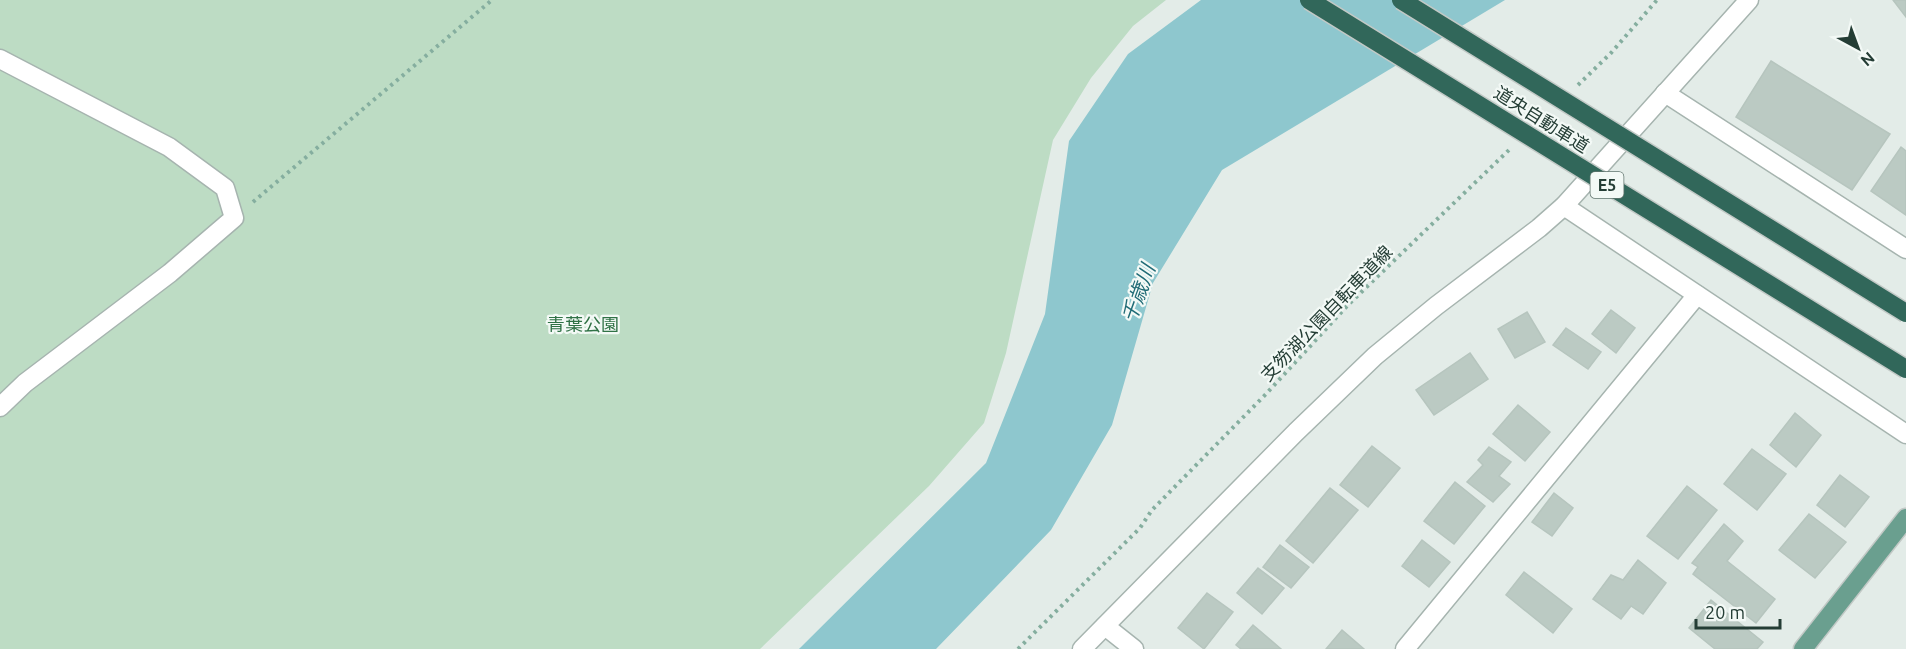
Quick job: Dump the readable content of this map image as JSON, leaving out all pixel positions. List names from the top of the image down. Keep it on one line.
{"streets":{"highway":["道央自動車道","E5"],"path":["支笏湖公園自転車道線"]},"water":["千歳川"],"parks":["青葉公園"],"scale_bar":"20 m","north":"bottom right"}
